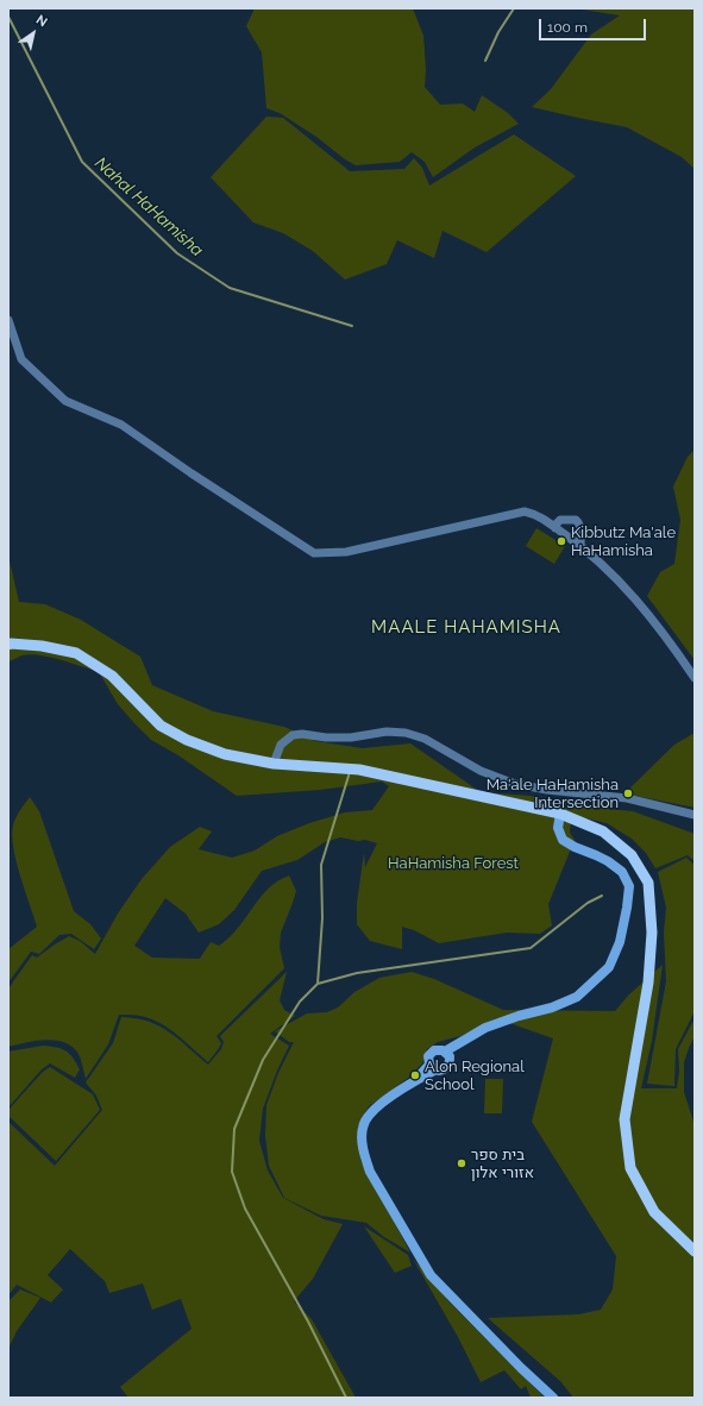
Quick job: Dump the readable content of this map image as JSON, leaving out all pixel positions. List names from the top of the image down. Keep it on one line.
{"districts":["MAALE HAHAMISHA"],"water":["Nahal HaHamisha"],"parks":["HaHamisha Forest"],"places":["Kibbutz Ma'ale HaHamisha","Ma'ale HaHamisha Intersection","Alon Regional School","בית ספר אזורי אלון"],"scale_bar":"100 m","north":"top right"}
